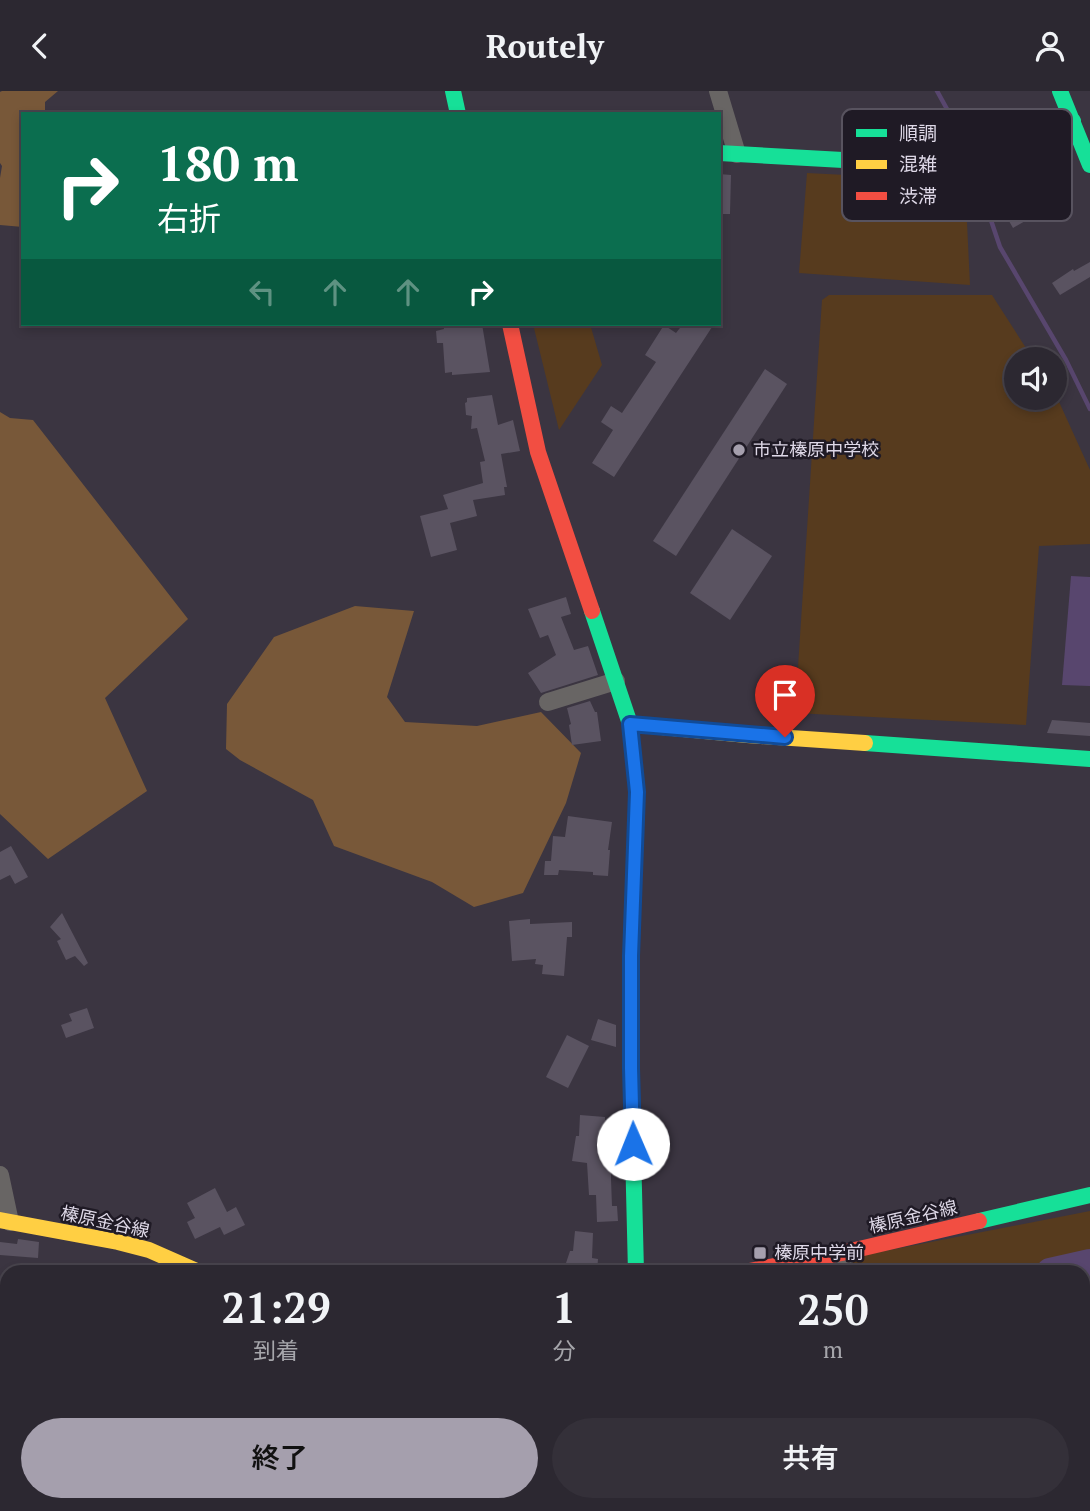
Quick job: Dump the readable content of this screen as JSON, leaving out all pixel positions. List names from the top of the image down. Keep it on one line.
{"streets":{"street":["榛原金谷線"]},"places":{"other":["市立榛原中学校"],"transit":["榛原中学前"]},"legend":["順調","混雑","渋滞"],"page":{"header":"Routely","turn":["180 m","右折"],"eta":["21:29","到着","1","分","250","m"],"buttons":["終了","共有"]}}
